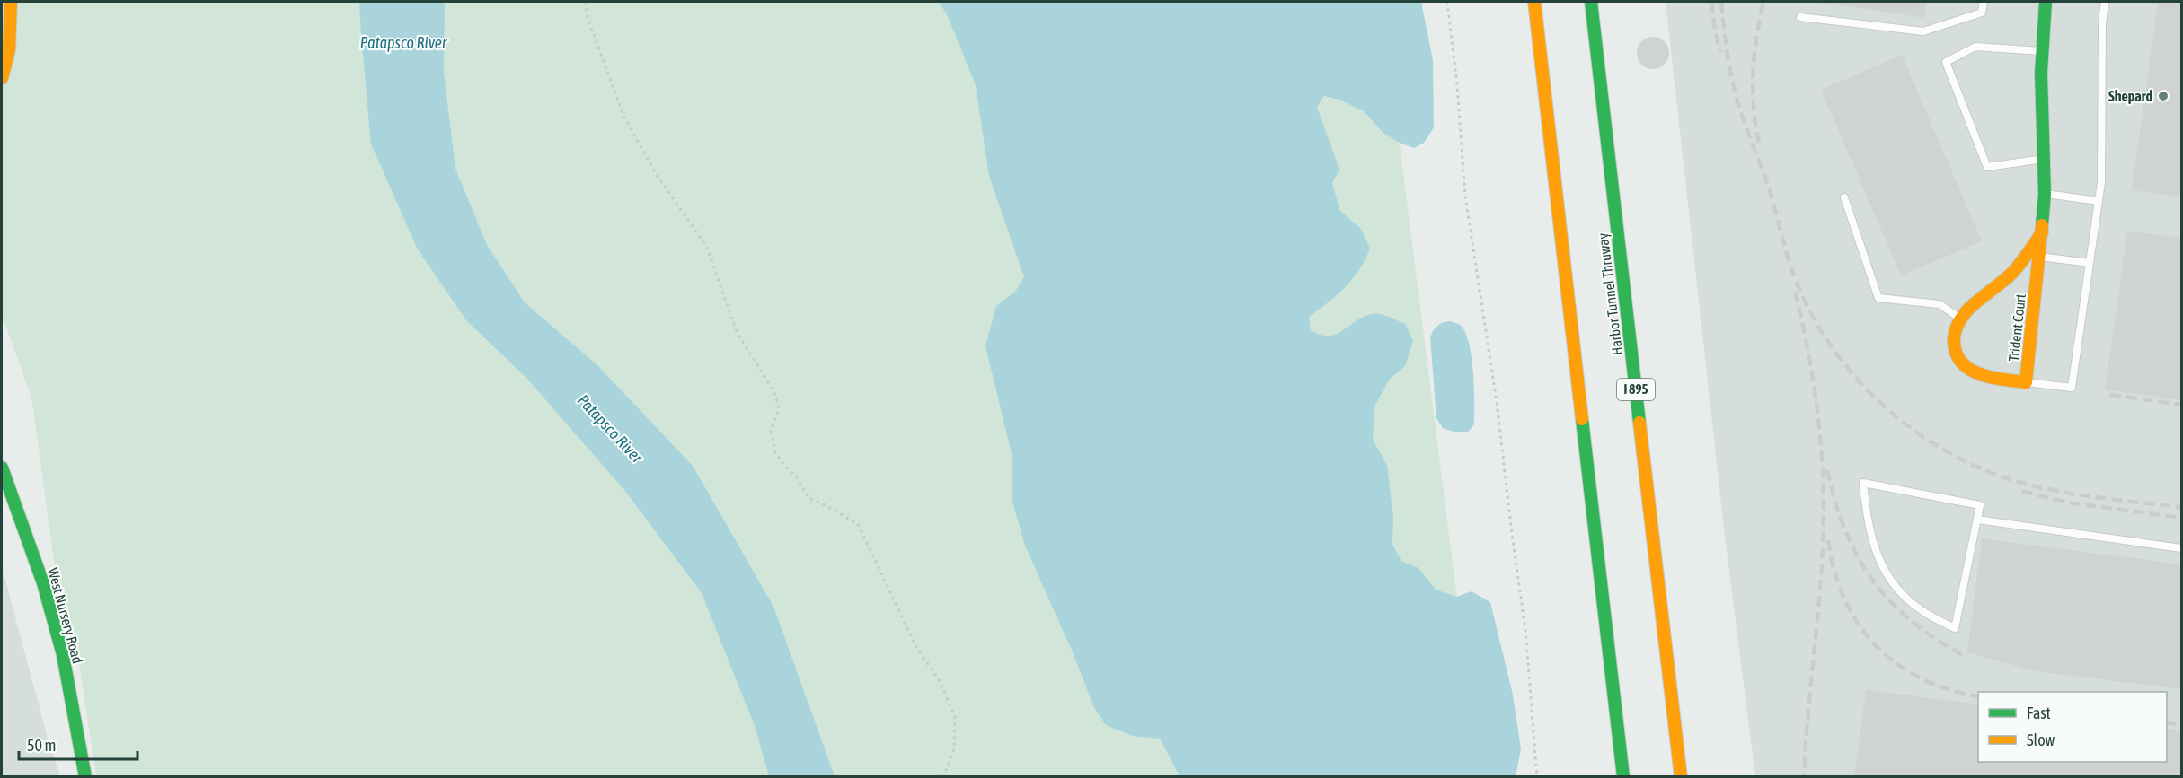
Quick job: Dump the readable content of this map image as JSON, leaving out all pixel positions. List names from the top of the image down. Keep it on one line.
{"streets":{"main road":["Harbor Tunnel Thruway","Trident Court","I 895","West Nursery Road"]},"water":["Patapsco River"],"places":["Shepard"],"legend":["Fast","Slow"],"scale_bar":"50 m"}
